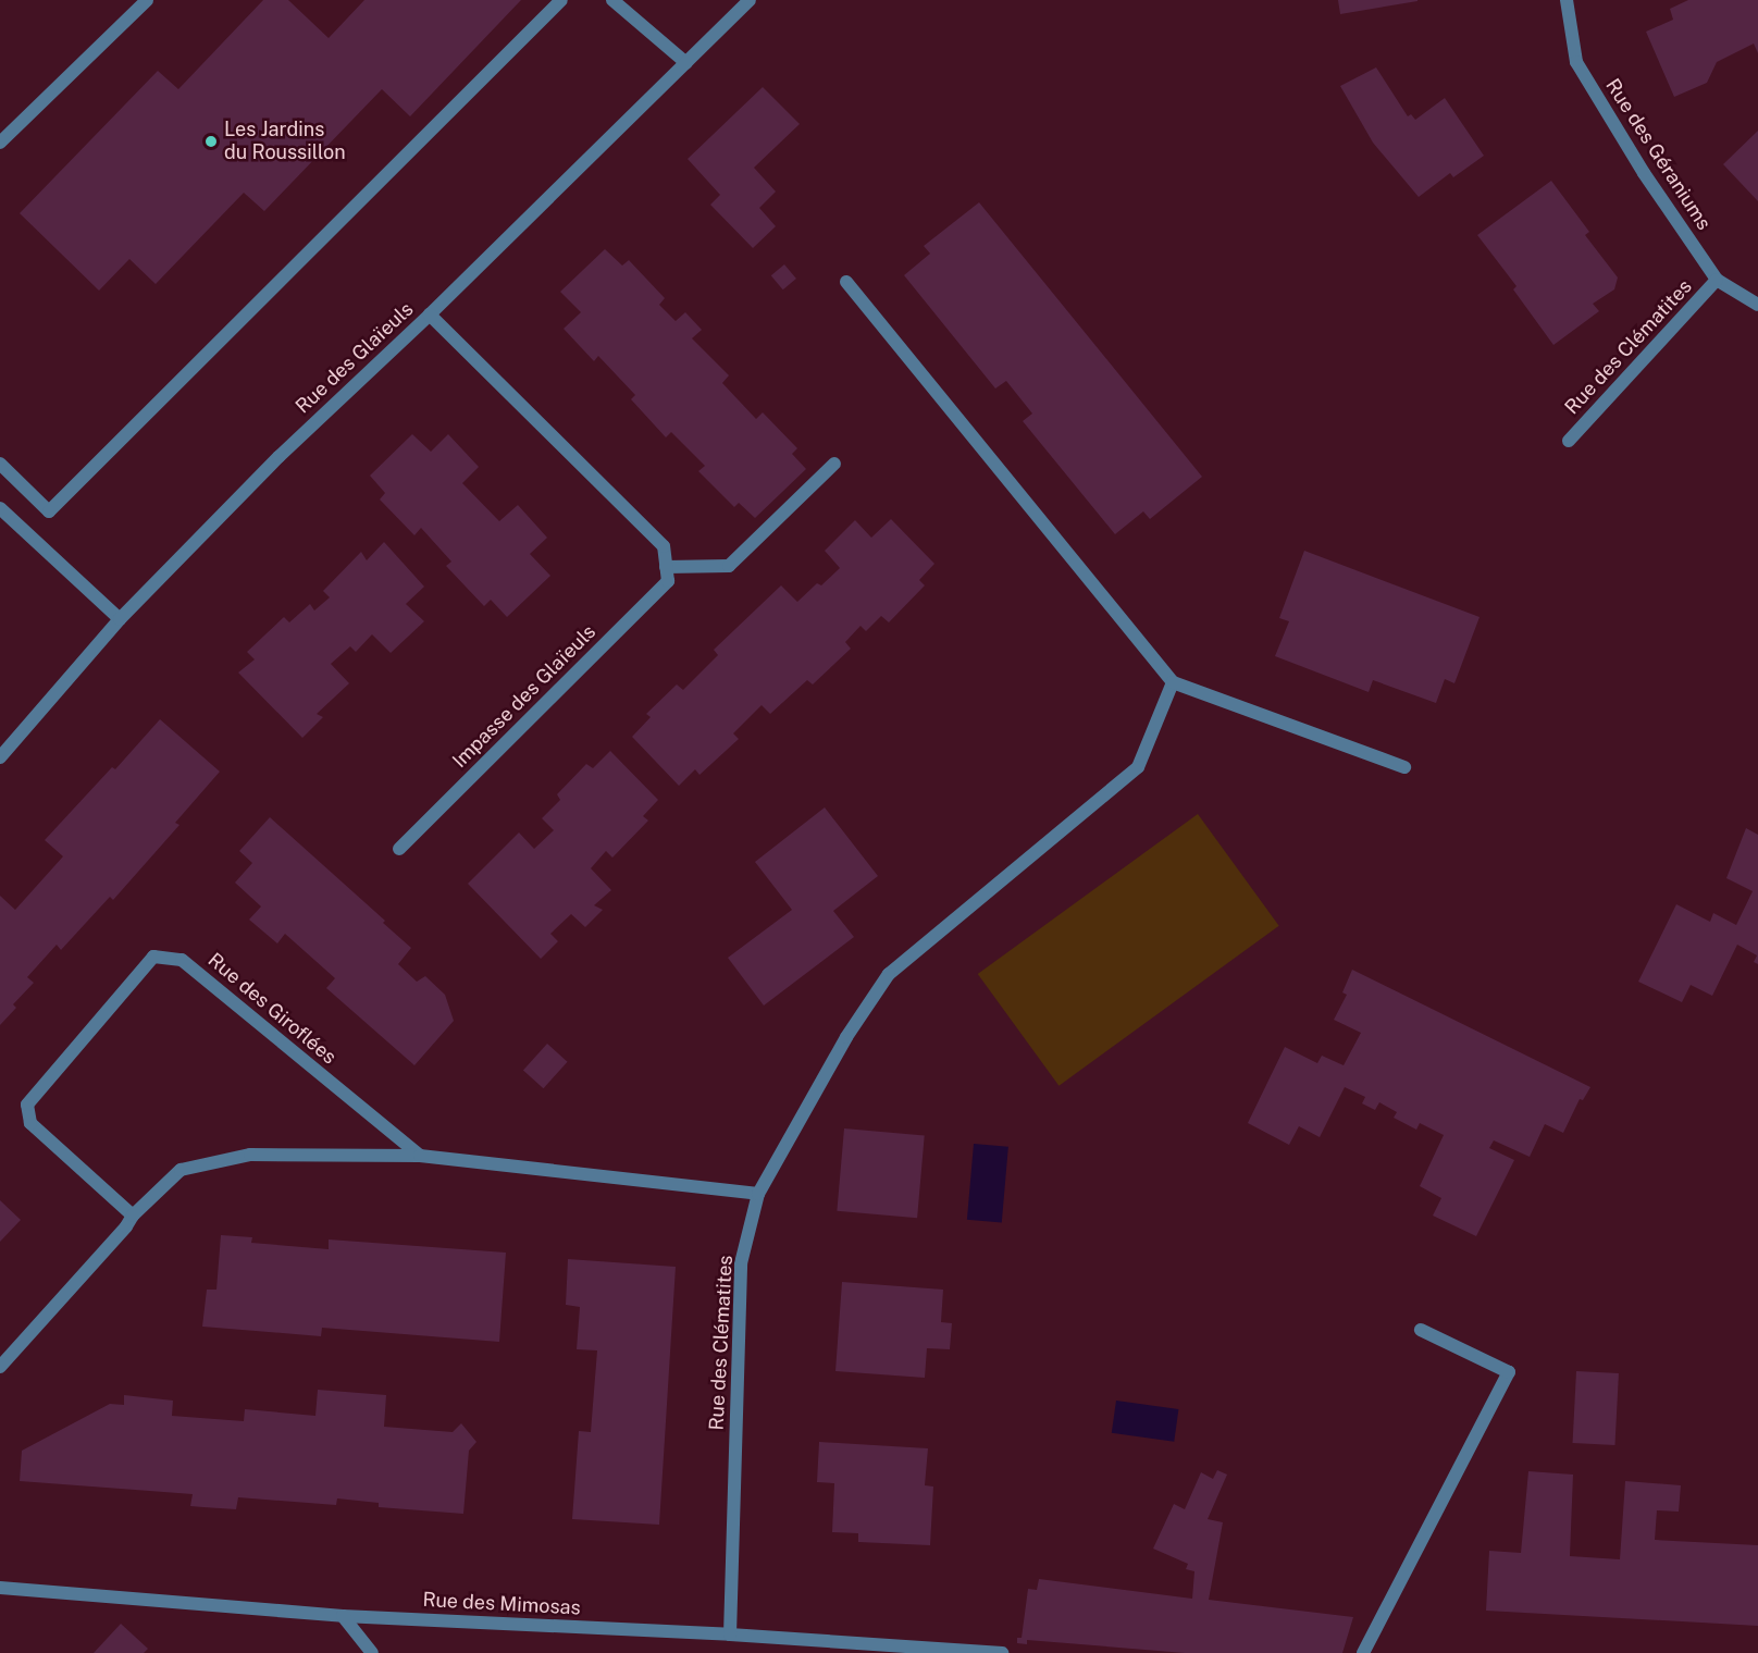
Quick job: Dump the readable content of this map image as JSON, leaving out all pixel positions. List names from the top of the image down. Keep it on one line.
{"streets":{"street":["Rue des Géraniums","Rue des Clématites","Rue des Glaïeuls","Impasse des Glaïeuls","Rue des Giroflées","Rue des Mimosas"]},"crossings":[["Rue des Géraniums","Rue des Clématites"],["Rue des Clématites","Rue des Mimosas"]],"places":["Les Jardins du Roussillon"]}
